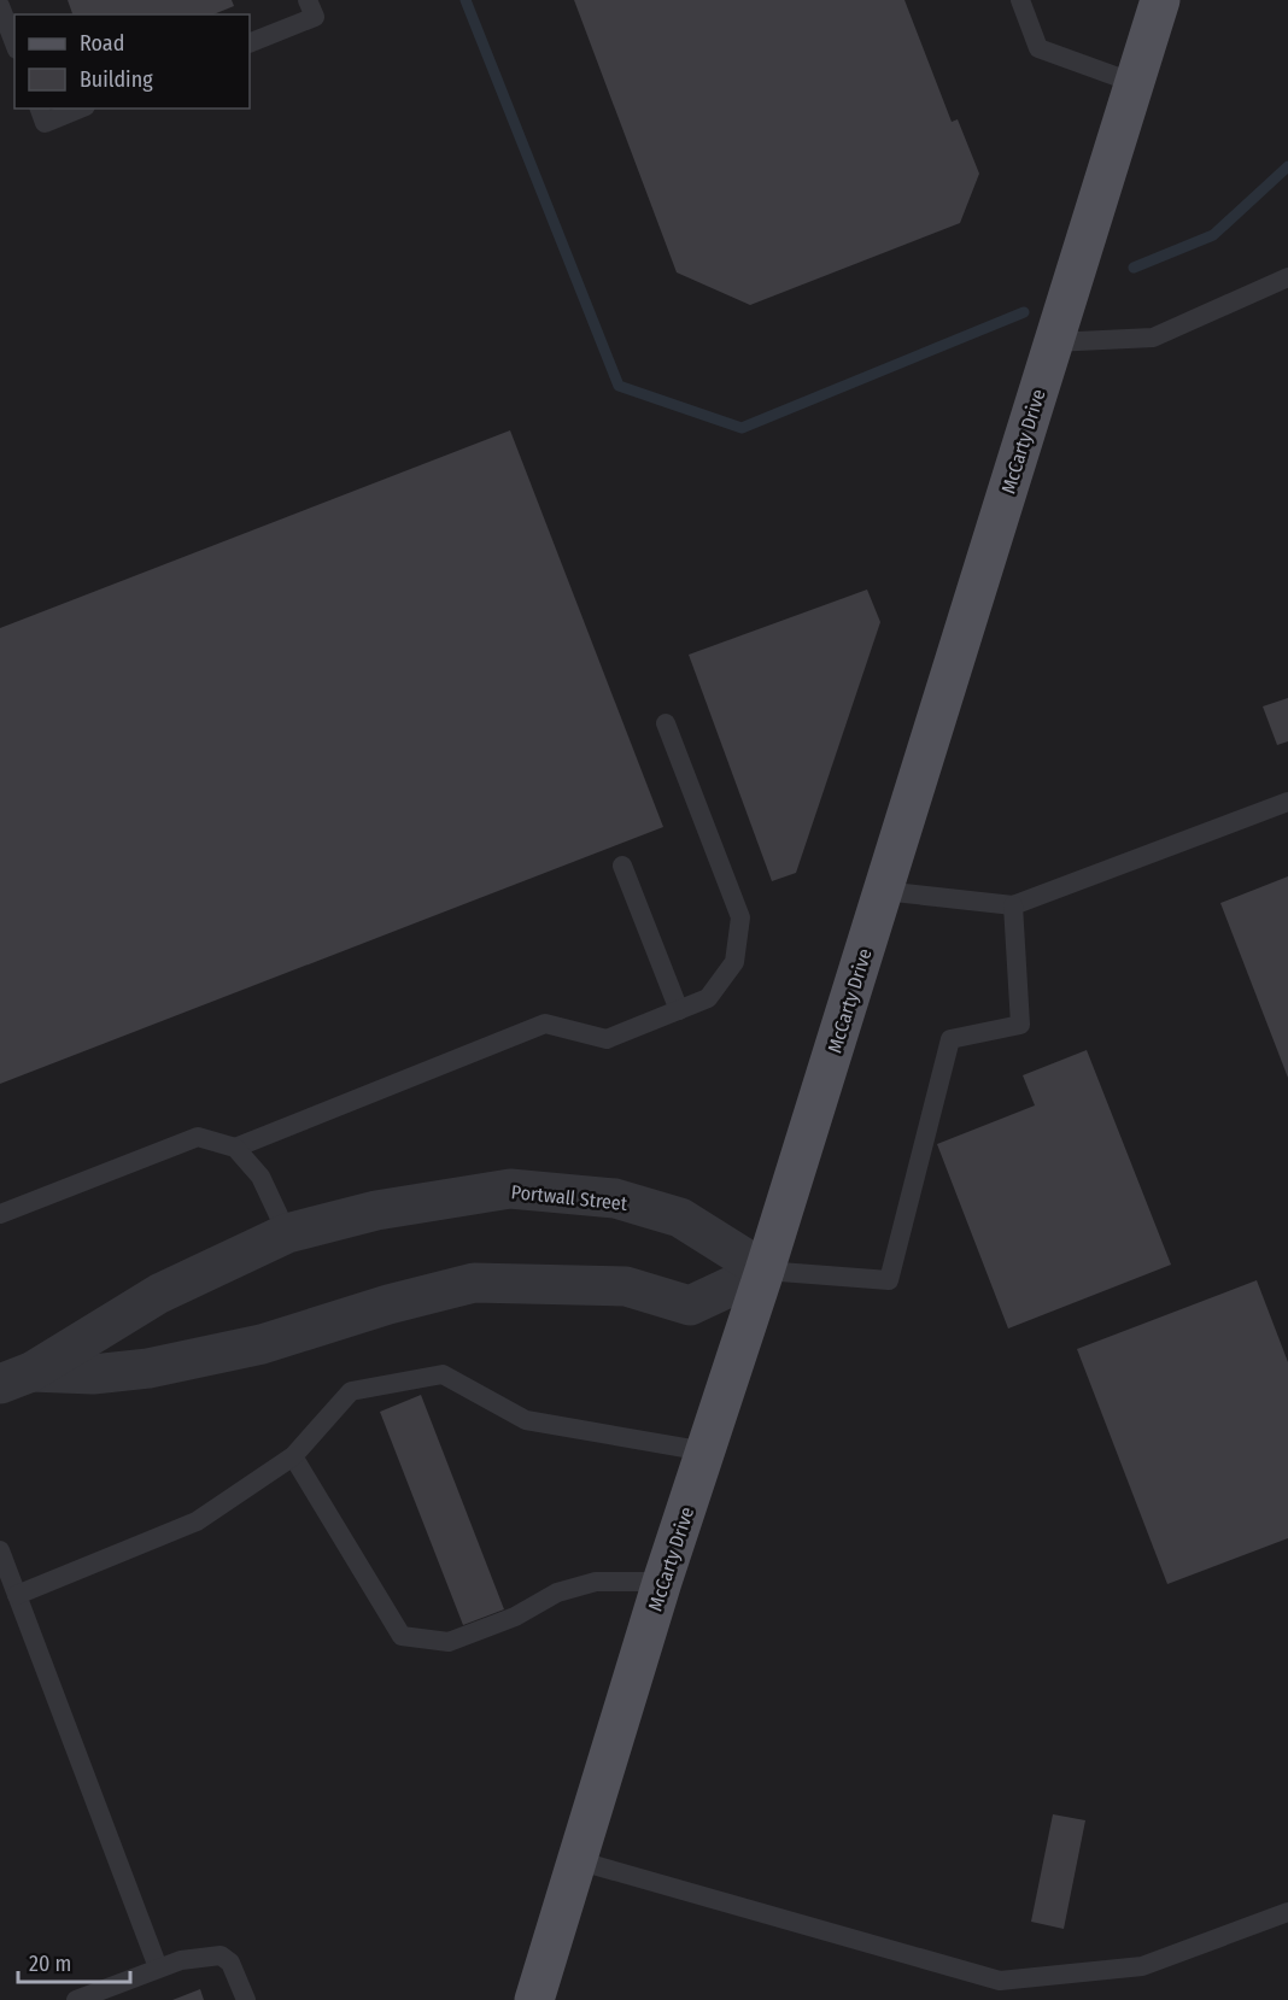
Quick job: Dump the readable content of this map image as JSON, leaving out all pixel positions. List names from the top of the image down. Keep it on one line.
{"streets":{"main road":["McCarty Drive"],"street":["Portwall Street"]},"crossings":[["McCarty Drive","Portwall Street"]],"legend":["Road","Building"],"scale_bar":"20 m"}
